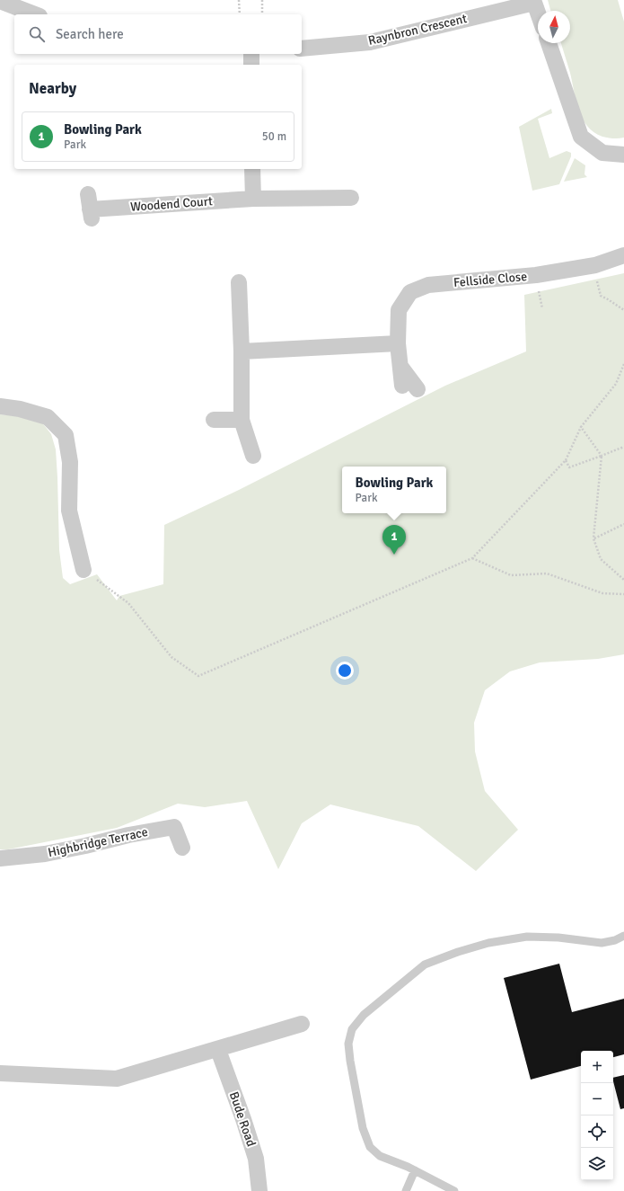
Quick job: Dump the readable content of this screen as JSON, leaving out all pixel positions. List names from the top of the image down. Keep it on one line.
{"streets":{"street":["Raynbron Crescent","Woodend Court","Fellside Close","Highbridge Terrace","Bude Road"]},"north":"top","page":{"search":"Search here","heading":"Nearby","list":[{"mark":"1","name":"Bowling Park","note":"Park","value":"50 m"}],"popup":["Bowling Park","Park"],"pins":"1","map_buttons":["+","−"]}}
